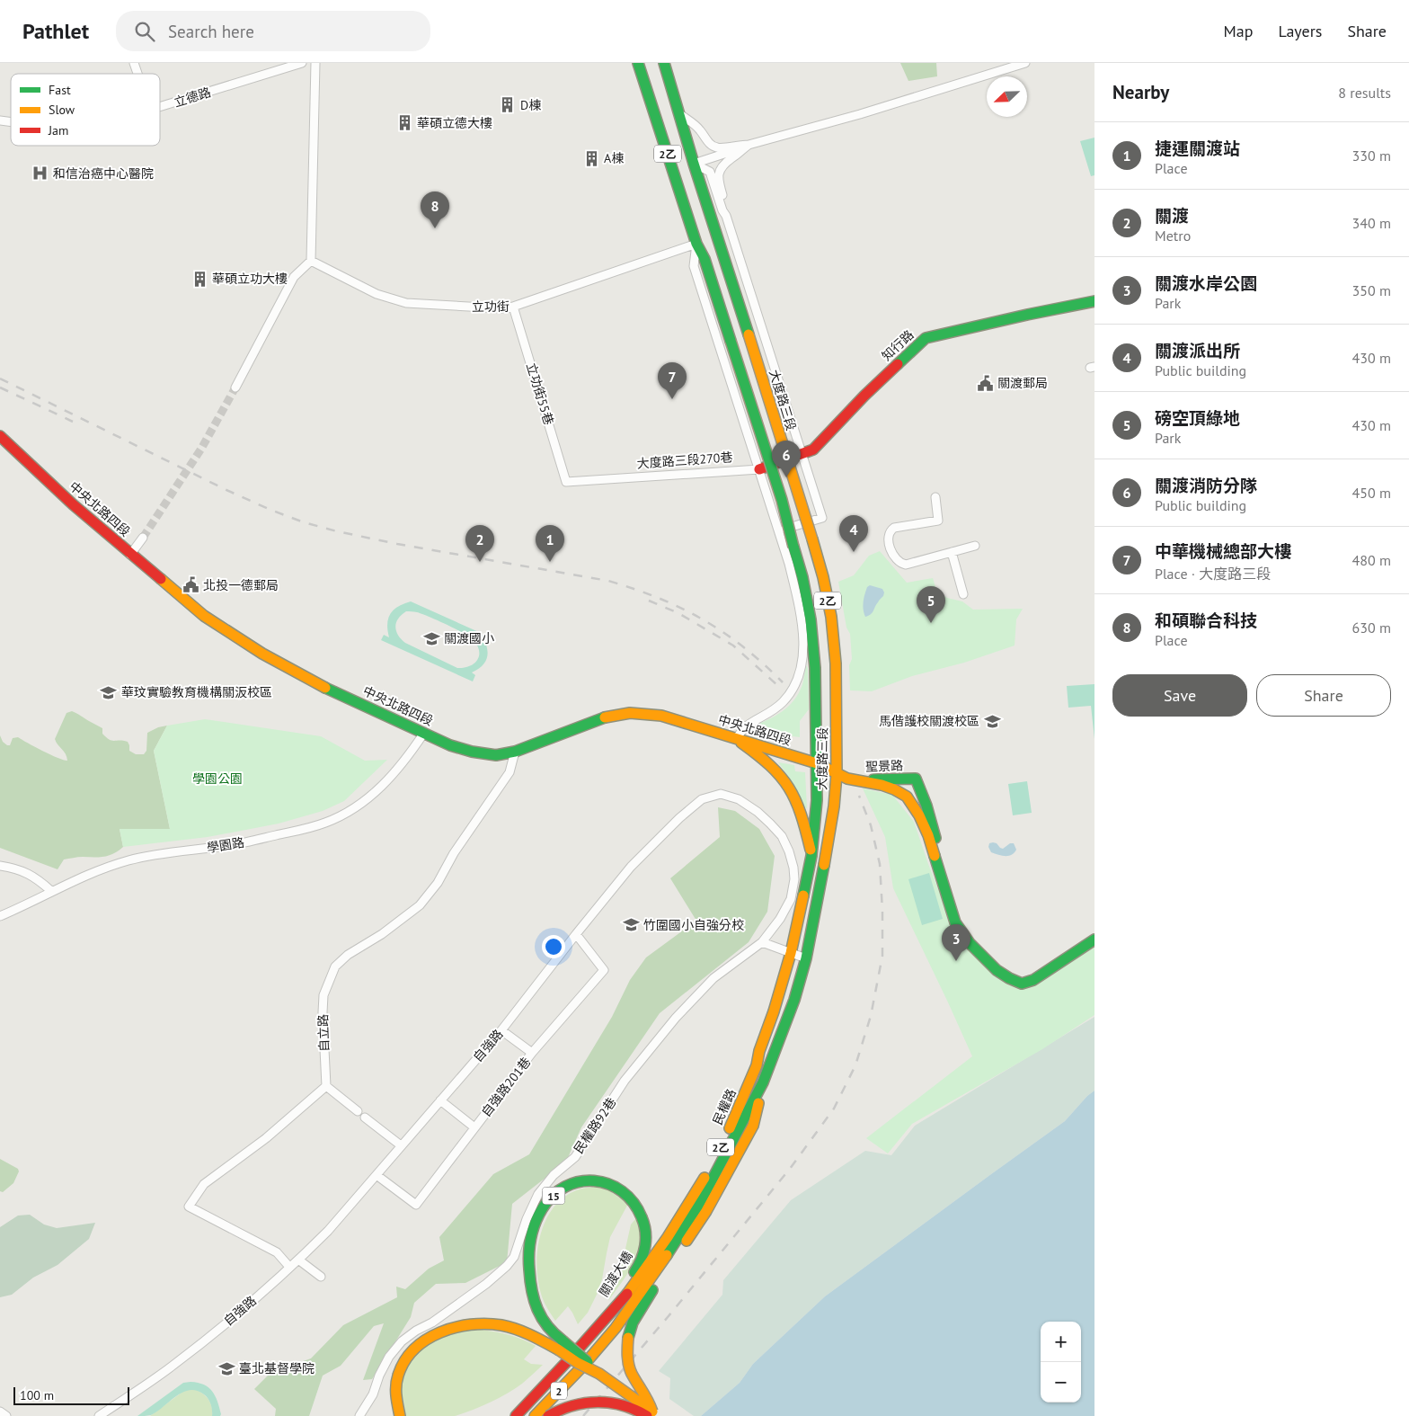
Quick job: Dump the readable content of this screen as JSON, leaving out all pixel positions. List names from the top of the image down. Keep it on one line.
{"streets":{"main road":["2乙","知行路","大度路三段","大度路三段270巷","中央北路四段","聖景路","民權路","15","關渡大橋","2"],"street":["立德路","立功街","立功街55巷","學園路","自立路","自強路","自強路201巷","民權路92巷"]},"crossings":[["立功街","立功街55巷"],["立功街","大度路三段"],["知行路","大度路三段"],["知行路","大度路三段270巷"],["立功街55巷","大度路三段270巷"],["大度路三段","大度路三段270巷"],["大度路三段","中央北路四段"],["大度路三段","民權路"],["中央北路四段","聖景路"],["中央北路四段","學園路"],["中央北路四段","自立路"],["自強路","自強路201巷"],["自強路","民權路92巷"],["民權路","關渡大橋"]],"parks":["學園公園"],"places":{"building":["D棟","華碩立德大樓","A棟","華碩立功大樓"],"hospital":["和信治癌中心醫院"],"public building":["關渡郵局","北投一德郵局"],"school or university":["關渡國小","華玟實驗教育機構關汳校區","馬偕護校關渡校區","竹圍國小自強分校","臺北基督學院"]},"legend":["Fast","Slow","Jam"],"scale_bar":"100 m","north":"bottom left","page":{"header":"Pathlet","search":"Search here","nav":["Map","Layers","Share"],"heading":["Nearby","8 results"],"list":[{"mark":"1","name":"捷運關渡站","note":"Place","value":"330 m"},{"mark":"2","name":"關渡","note":"Metro","value":"340 m"},{"mark":"3","name":"關渡水岸公園","note":"Park","value":"350 m"},{"mark":"4","name":"關渡派出所","note":"Public building","value":"430 m"},{"mark":"5","name":"磅空頂綠地","note":"Park","value":"430 m"},{"mark":"6","name":"關渡消防分隊","note":"Public building","value":"450 m"},{"mark":"7","name":"中華機械總部大樓","note":"Place · 大度路三段","value":"480 m"},{"mark":"8","name":"和碩聯合科技","note":"Place","value":"630 m"}],"pins":["8","7","6","4","1","2","5","3"],"buttons":["Save","Share"],"map_buttons":["+","−"],"scale":"100 m"}}
